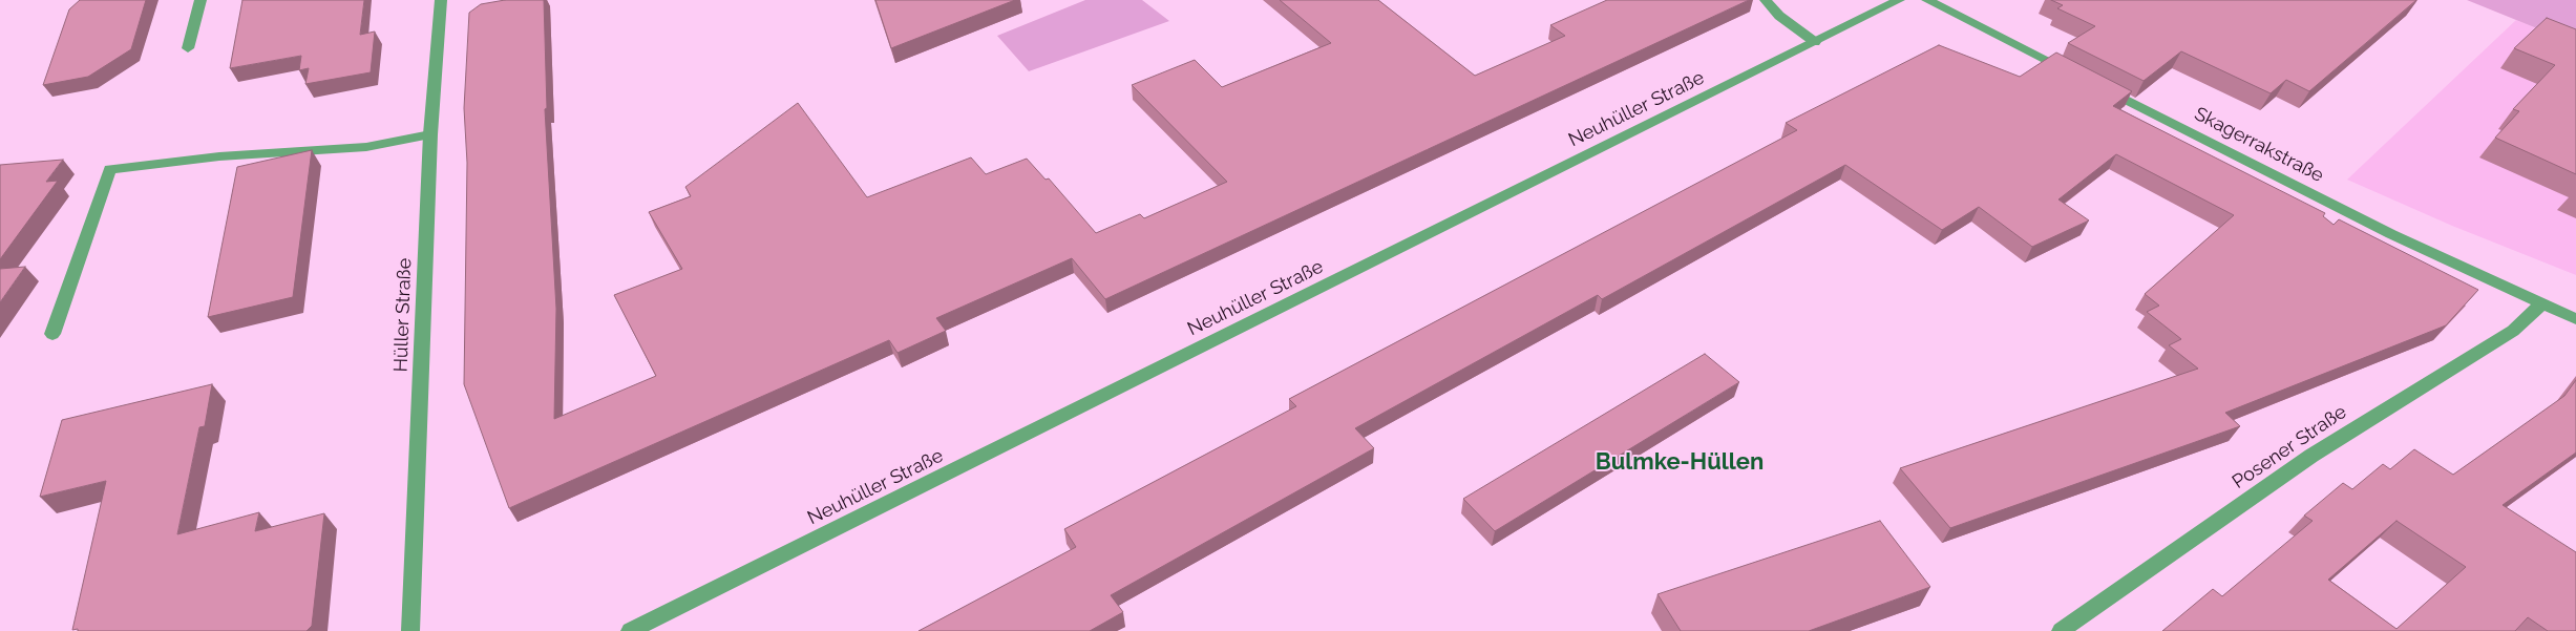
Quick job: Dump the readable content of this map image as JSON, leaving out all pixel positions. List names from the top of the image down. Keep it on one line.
{"streets":{"street":["Neuhüller Straße","Skagerrakstraße","Hüller Straße","Posener Straße"]},"crossings":[["Skagerrakstraße","Posener Straße"]],"districts":["Bulmke-Hüllen"]}
